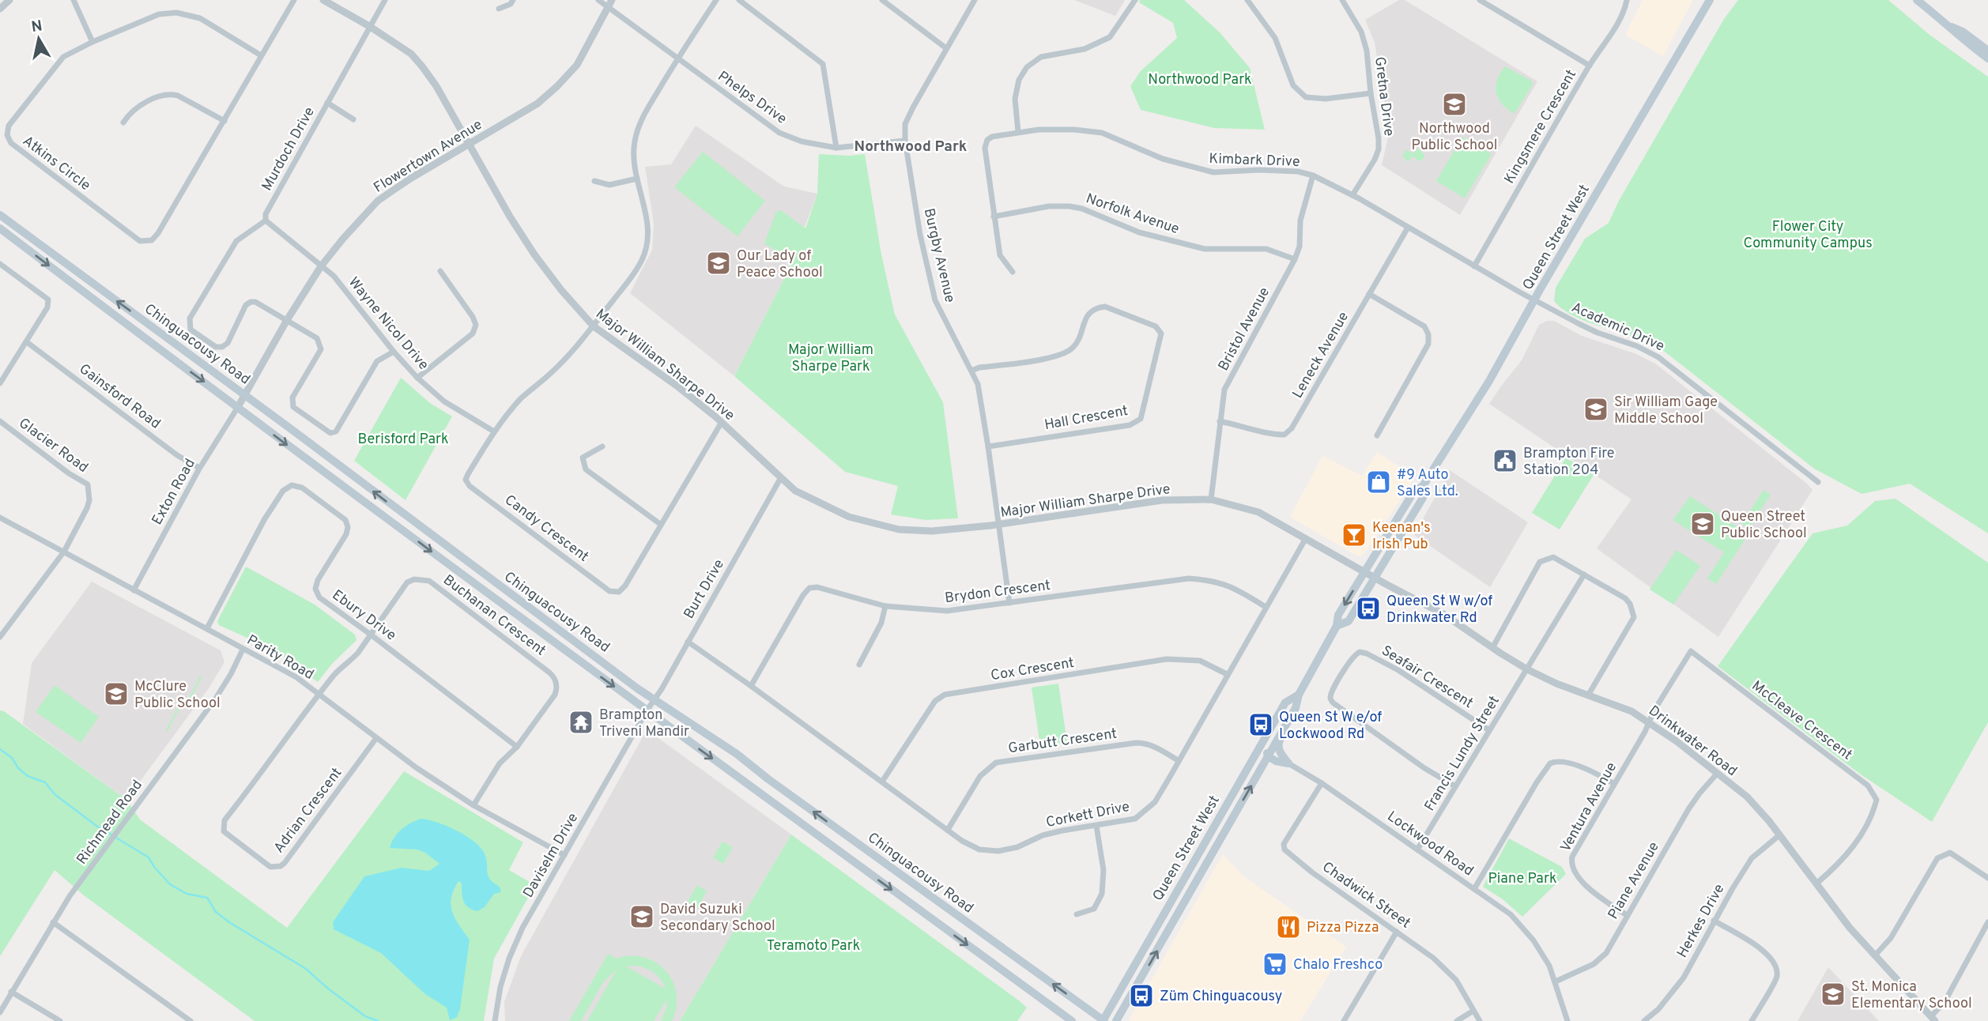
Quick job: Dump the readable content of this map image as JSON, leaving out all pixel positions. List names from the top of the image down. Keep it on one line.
{"streets":{"main road":["Queen Street West","Chinguacousy Road"],"street":["Gretna Drive","Phelps Drive","Kingsmere Crescent","Murdoch Drive","Flowertown Avenue","Kimbark Drive","Atkins Circle","Norfolk Avenue","Burgby Avenue","Wayne Nicol Drive","Academic Drive","Bristol Avenue","Leneck Avenue","Major William Sharpe Drive","Gainsford Road","Hall Crescent","Glacier Road","Exton Road","Candy Crescent","Burt Drive","Brydon Crescent","Ebury Drive","Buchanan Crescent","Parity Road","Cox Crescent","Seafair Crescent","McCleave Crescent","Garbutt Crescent","Drinkwater Road","Francis Lundy Street","Ventura Avenue","Adrian Crescent","Corkett Drive","Richmead Road","Lockwood Road","Daviselm Drive","Piane Avenue","Chadwick Street","Herkes Drive"]},"crossings":[["Gretna Drive","Kimbark Drive"],["Phelps Drive","Flowertown Avenue"],["Phelps Drive","Burgby Avenue"],["Phelps Drive","Candy Crescent"],["Kingsmere Crescent","Kimbark Drive"],["Murdoch Drive","Major William Sharpe Drive"],["Flowertown Avenue","Wayne Nicol Drive"],["Flowertown Avenue","Chinguacousy Road"],["Flowertown Avenue","Major William Sharpe Drive"],["Flowertown Avenue","Exton Road"],["Kimbark Drive","Norfolk Avenue"],["Kimbark Drive","Queen Street West"],["Kimbark Drive","Academic Drive"],["Kimbark Drive","Bristol Avenue"],["Kimbark Drive","Leneck Avenue"],["Norfolk Avenue","Bristol Avenue"],["Queen Street West","Academic Drive"],["Queen Street West","Chinguacousy Road"],["Queen Street West","Major William Sharpe Drive"],["Queen Street West","Drinkwater Road"],["Burgby Avenue","Major William Sharpe Drive"],["Burgby Avenue","Hall Crescent"],["Burgby Avenue","Brydon Crescent"],["Wayne Nicol Drive","Candy Crescent"],["Bristol Avenue","Leneck Avenue"],["Bristol Avenue","Major William Sharpe Drive"],["Chinguacousy Road","Exton Road"],["Chinguacousy Road","Burt Drive"],["Chinguacousy Road","Daviselm Drive"],["Major William Sharpe Drive","Candy Crescent"],["Major William Sharpe Drive","Burt Drive"],["Major William Sharpe Drive","Drinkwater Road"],["Major William Sharpe Drive","Corkett Drive"],["Gainsford Road","Exton Road"],["Glacier Road","Parity Road"],["Exton Road","Parity Road"],["Burt Drive","Corkett Drive"],["Burt Drive","Daviselm Drive"],["Brydon Crescent","Corkett Drive"],["Ebury Drive","Buchanan Crescent"],["Ebury Drive","Parity Road"],["Buchanan Crescent","Parity Road"],["Buchanan Crescent","Adrian Crescent"],["Parity Road","Adrian Crescent"],["Parity Road","Richmead Road"],["Parity Road","Daviselm Drive"],["Cox Crescent","Corkett Drive"],["Seafair Crescent","Francis Lundy Street"],["McCleave Crescent","Drinkwater Road"],["McCleave Crescent","Ventura Avenue"],["Garbutt Crescent","Corkett Drive"],["Drinkwater Road","Francis Lundy Street"],["Drinkwater Road","Ventura Avenue"],["Drinkwater Road","Piane Avenue"],["Drinkwater Road","Herkes Drive"],["Francis Lundy Street","Lockwood Road"],["Ventura Avenue","Piane Avenue"],["Lockwood Road","Piane Avenue"],["Lockwood Road","Chadwick Street"]],"districts":["Northwood Park"],"parks":["Northwood Park","Flower City Community Campus","Major William Sharpe Park","Berisford Park","Piane Park","Teramoto Park"],"places":{"school or university":["Northwood Public School","Our Lady of Peace School","Sir William Gage Middle School","Queen Street Public School","McClure Public School","David Suzuki Secondary School","St. Monica Elementary School"],"public building":["Brampton Fire Station 204"],"shop":["#9 Auto Sales Ltd."],"bar":["Keenan's Irish Pub"],"bus stop":["Queen St W w/of Drinkwater Rd","Queen St W e/of Lockwood Rd","Züm Chinguacousy"],"temple":["Brampton Triveni Mandir"],"restaurant":["Pizza Pizza"],"supermarket":["Chalo Freshco"]},"north":"top"}
